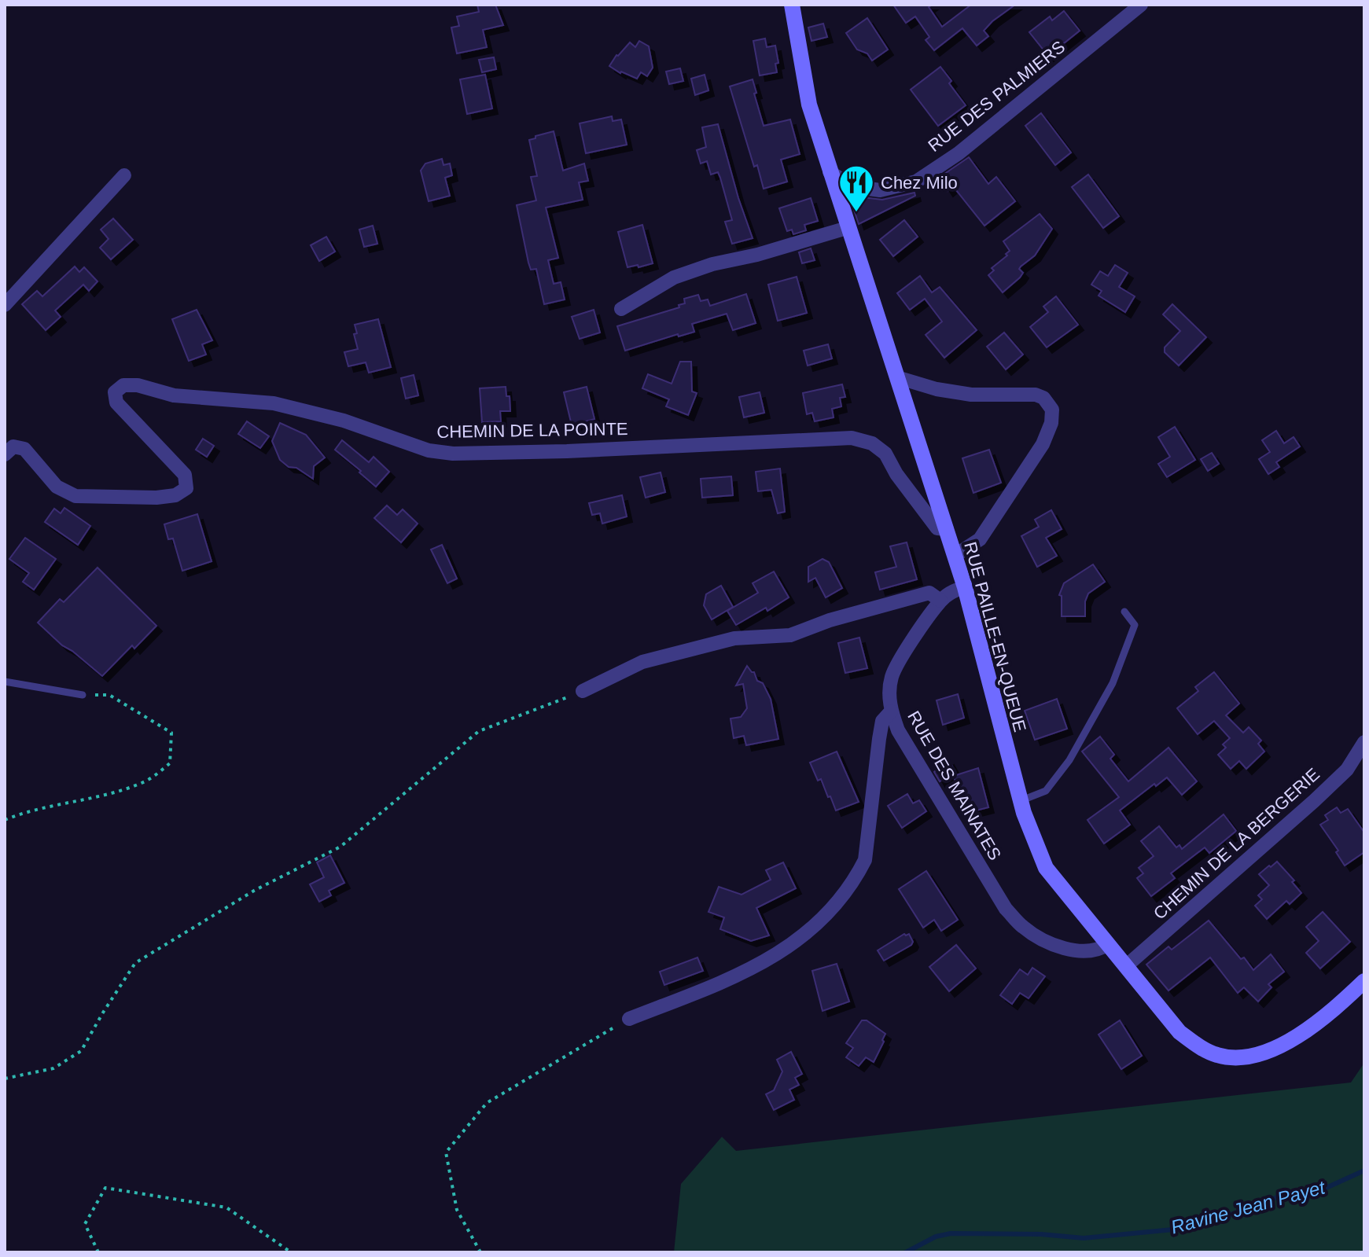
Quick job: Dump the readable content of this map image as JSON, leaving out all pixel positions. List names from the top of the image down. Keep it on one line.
{"streets":{"main road":["RUE PAILLE-EN-QUEUE"],"street":["RUE DES PALMIERS","CHEMIN DE LA POINTE","RUE DES MAINATES","CHEMIN DE LA BERGERIE"]},"crossings":[["RUE DES PALMIERS","RUE PAILLE-EN-QUEUE"],["CHEMIN DE LA POINTE","RUE PAILLE-EN-QUEUE"],["RUE PAILLE-EN-QUEUE","RUE DES MAINATES"],["RUE PAILLE-EN-QUEUE","CHEMIN DE LA BERGERIE"]],"water":["Ravine Jean Payet"],"places":{"restaurant":["Chez Milo"]}}
